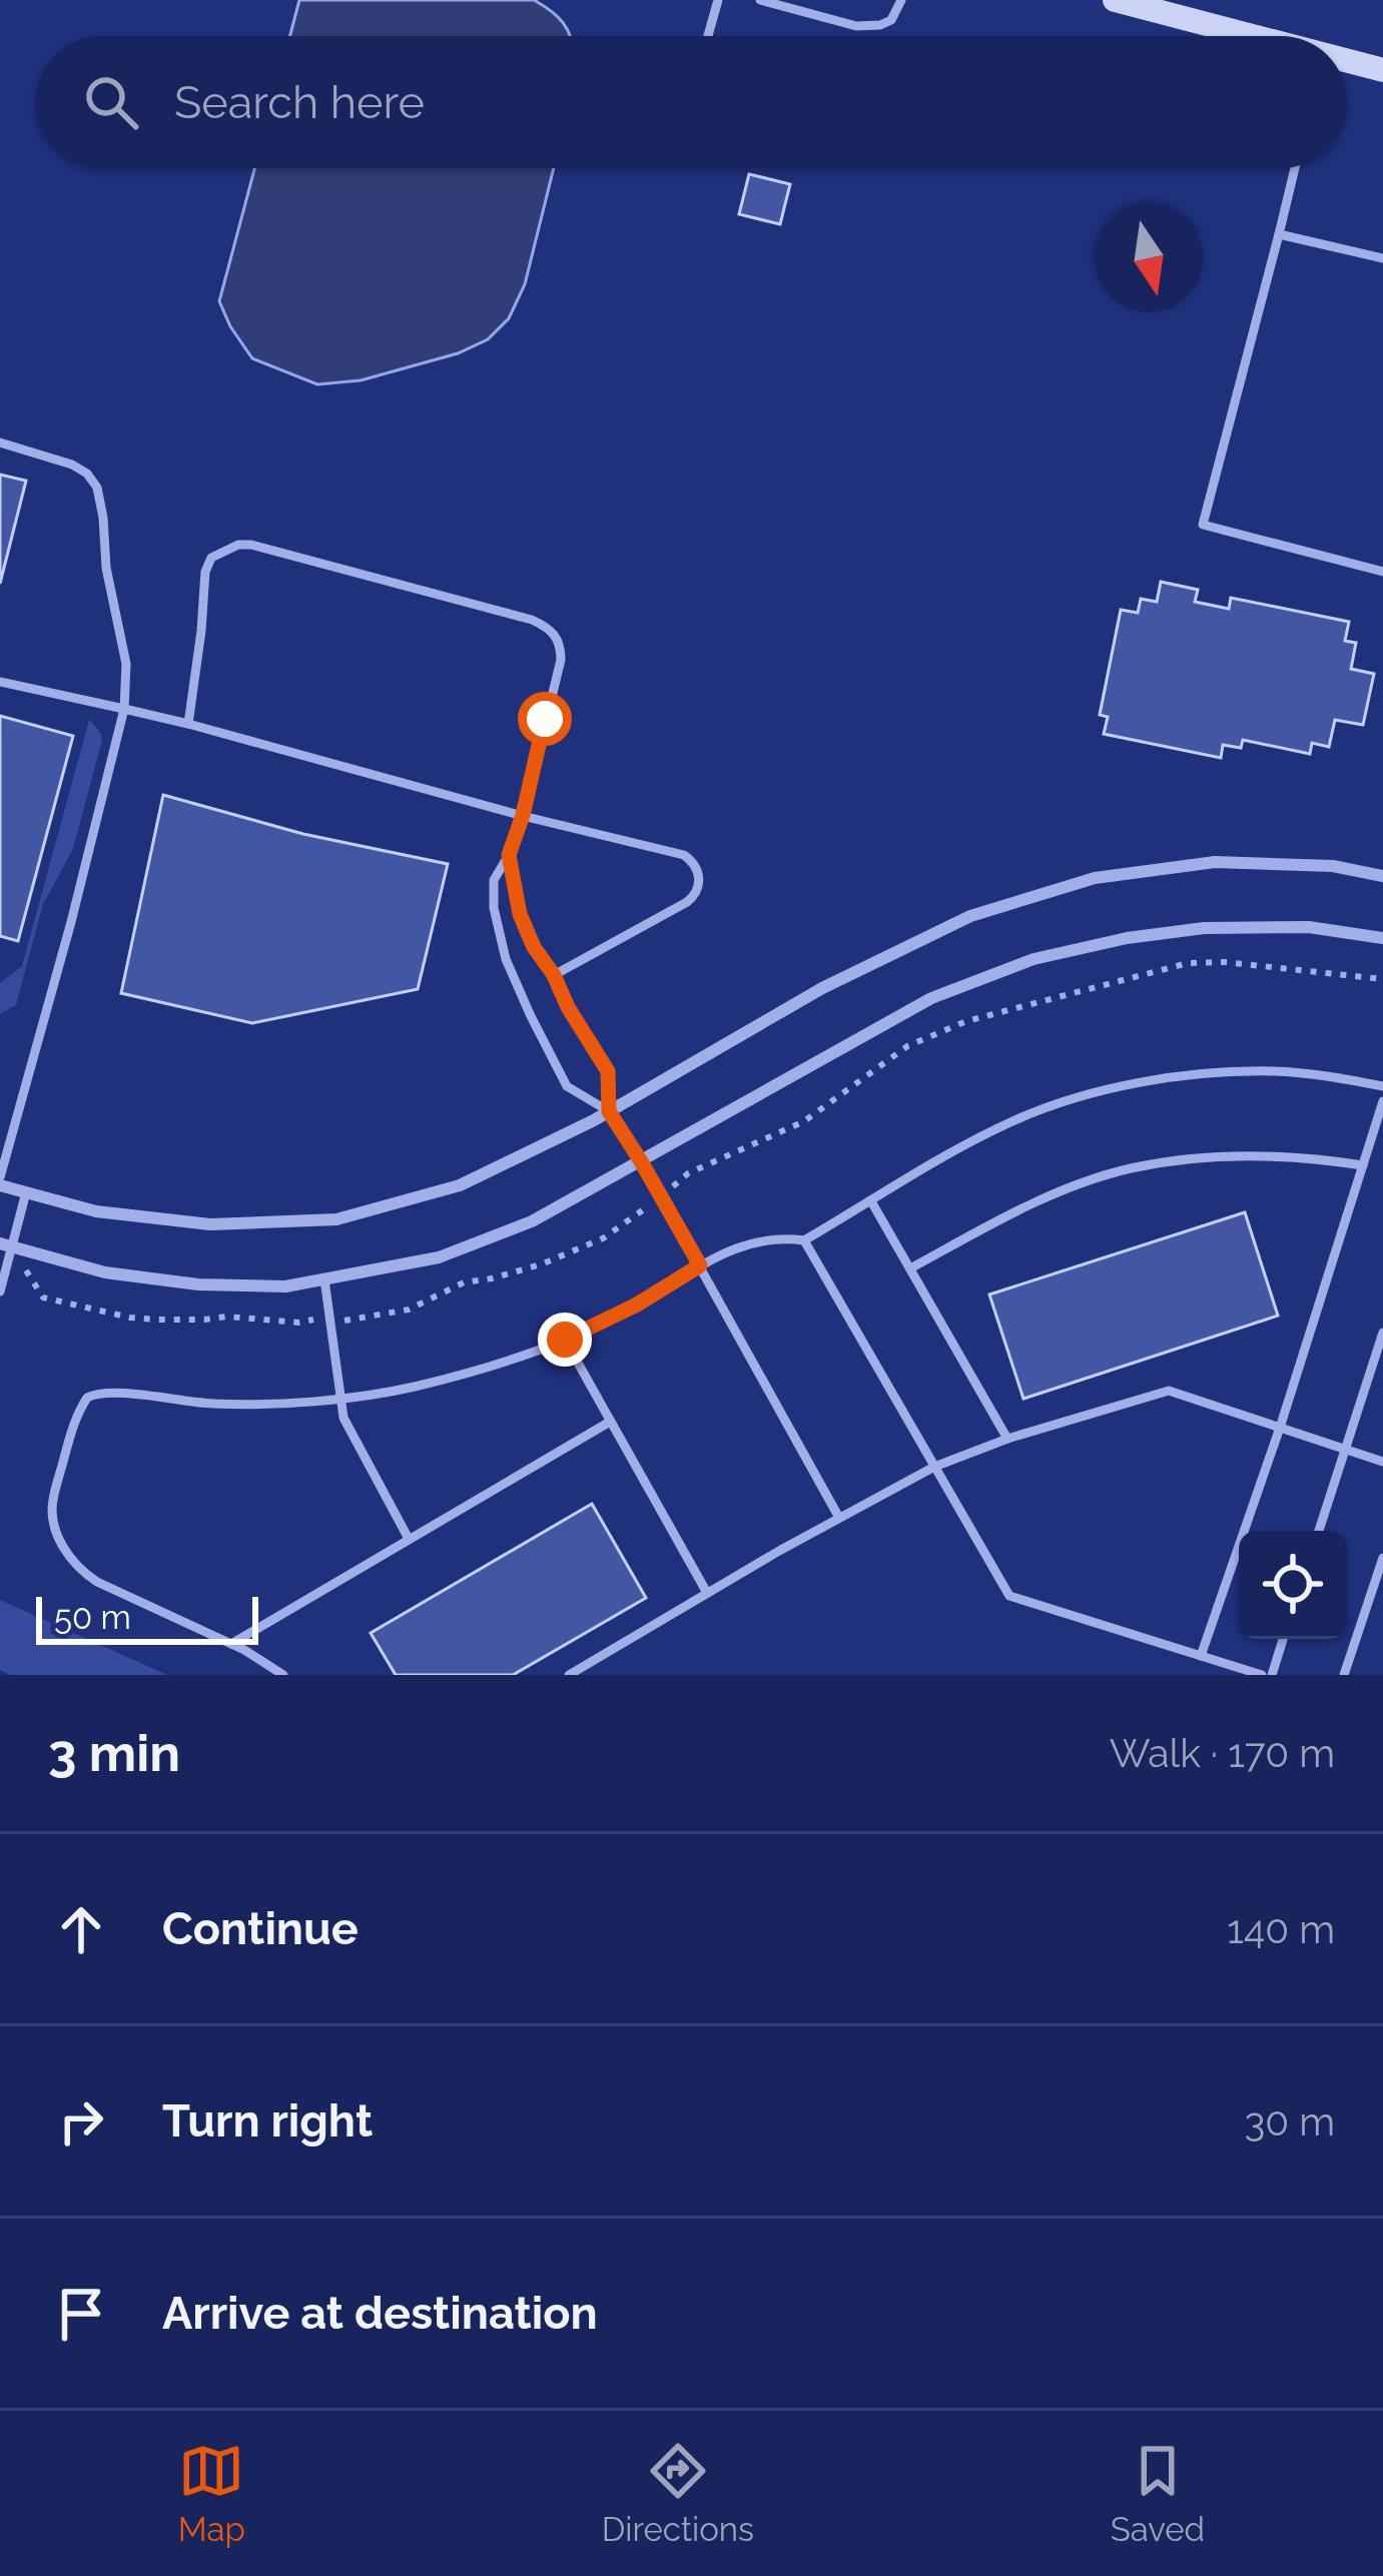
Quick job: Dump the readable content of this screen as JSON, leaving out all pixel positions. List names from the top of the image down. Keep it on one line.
{"scale_bar":"50 m","north":"bottom","page":{"search":"Search here","scale":"50 m","heading":["3 min","Walk · 170 m"],"list":[["Continue","140 m"],["Turn right","30 m"],"Arrive at destination"],"nav":["Map","Directions","Saved"]}}
